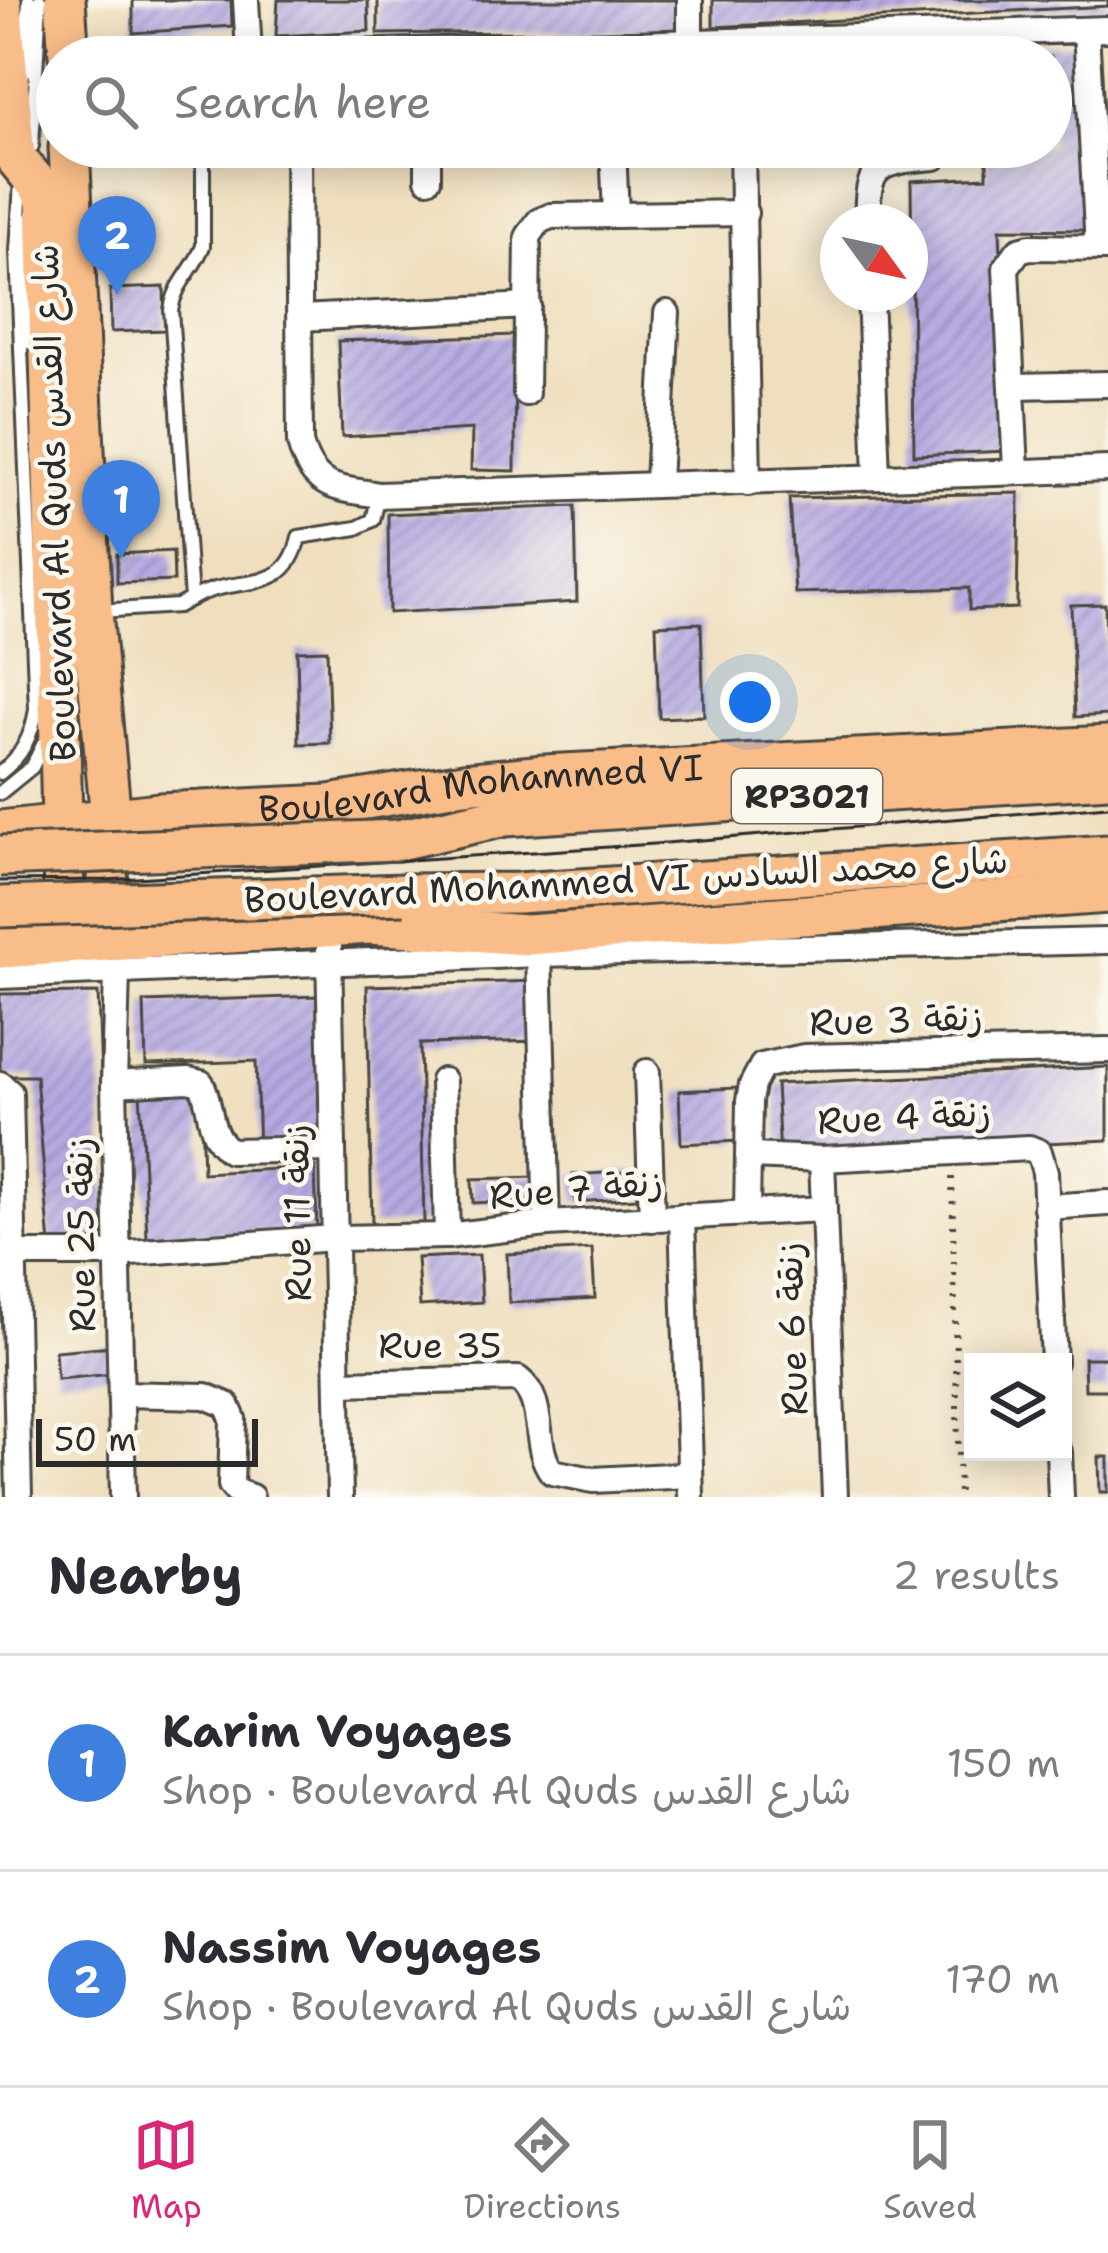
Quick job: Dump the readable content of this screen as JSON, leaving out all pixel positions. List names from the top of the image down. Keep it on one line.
{"streets":{"main road":["Boulevard Al Quds شارع القدس","Boulevard Mohammed VI","RP3021","Boulevard Mohammed VI شارع محمد السادس"],"street":["Rue 3 زنقة","Rue 4 زنقة","Rue 7 زنقة","Rue 11 زنقة","Rue 25 زنقة","Rue 6 زنقة","Rue 35"]},"crossings":[["Boulevard Al Quds شارع القدس","Boulevard Mohammed VI"],["Boulevard Al Quds شارع القدس","Rue 25 زنقة"],["Rue 3 زنقة","Rue 4 زنقة"],["Rue 3 زنقة","Rue 7 زنقة"],["Rue 4 زنقة","Rue 6 زنقة"],["Rue 7 زنقة","Rue 11 زنقة"],["Rue 7 زنقة","Rue 25 زنقة"],["Rue 7 زنقة","Rue 6 زنقة"],["Rue 11 زنقة","Rue 35"]],"scale_bar":"50 m","north":"bottom right","page":{"search":"Search here","pins":["2","1"],"scale":"50 m","heading":["Nearby","2 results"],"list":[{"mark":"1","name":"Karim Voyages","note":"Shop · Boulevard Al Quds شارع القدس","value":"150 m"},{"mark":"2","name":"Nassim Voyages","note":"Shop · Boulevard Al Quds شارع القدس","value":"170 m"}],"nav":["Map","Directions","Saved"]}}
